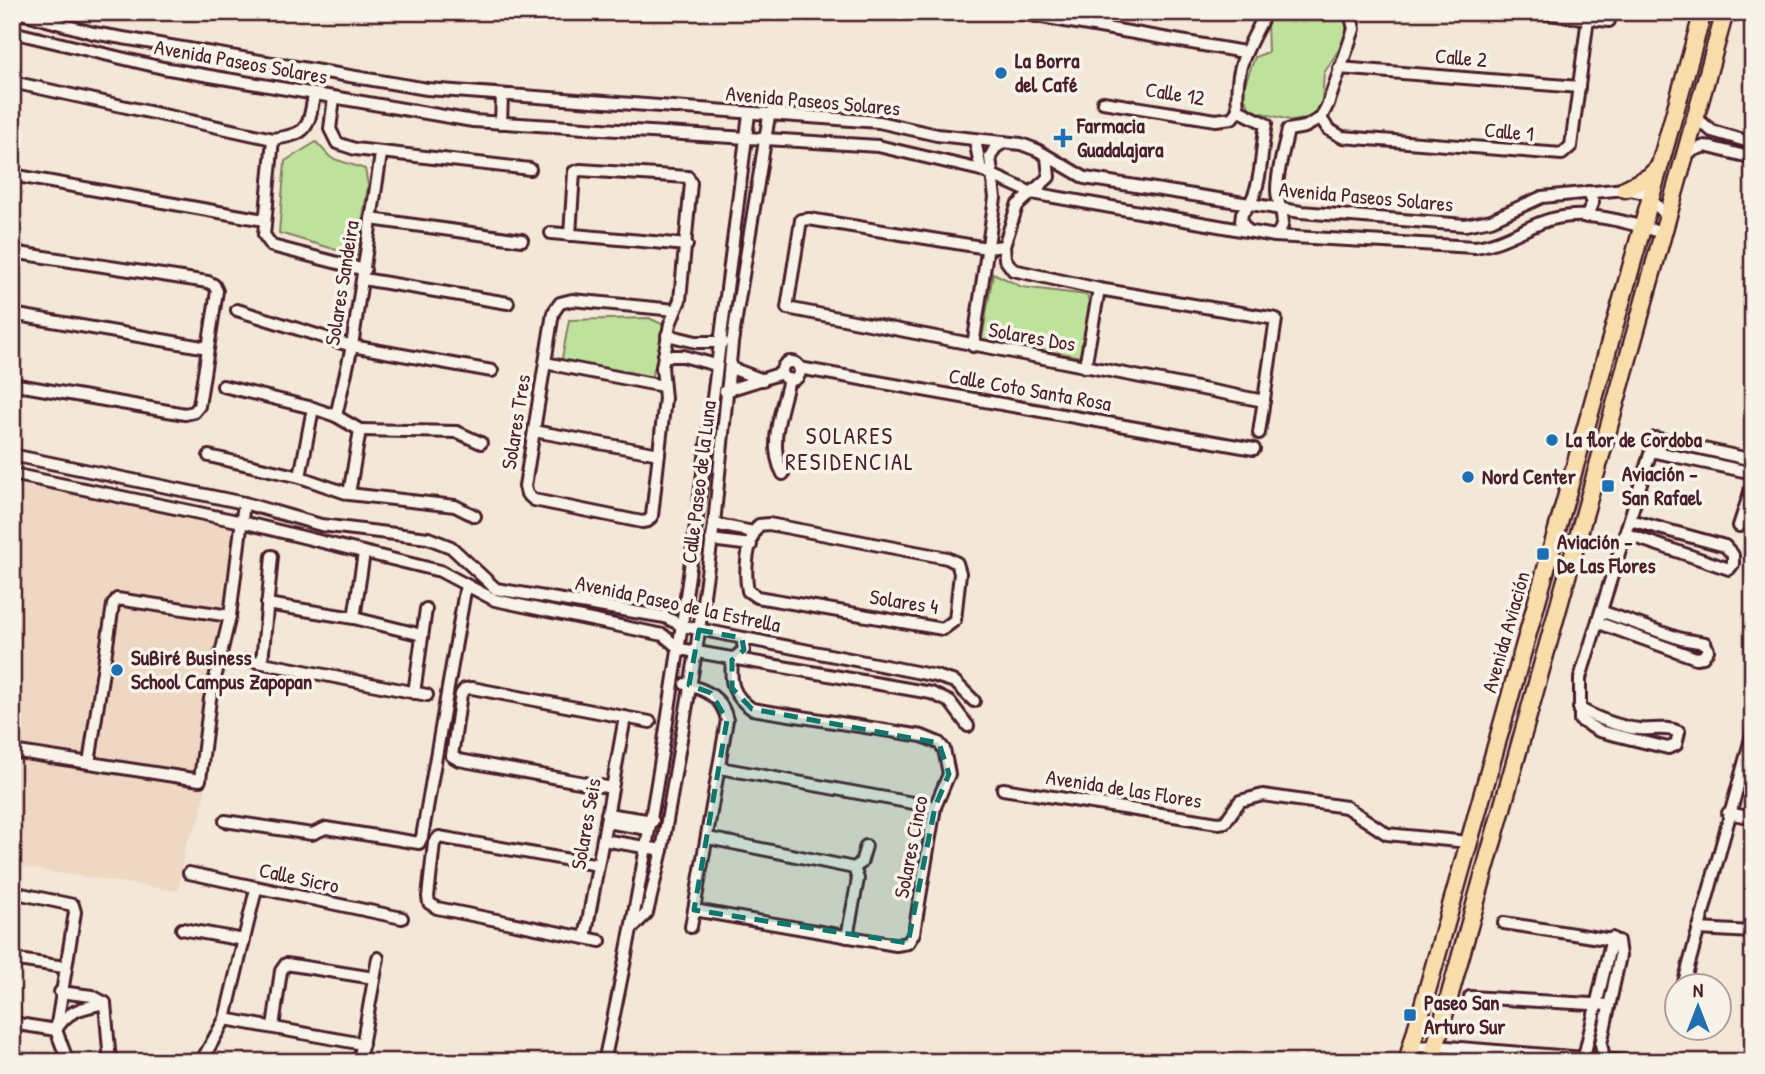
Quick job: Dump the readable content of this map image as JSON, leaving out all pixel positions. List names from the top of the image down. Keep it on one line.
{"streets":{"main road":["Avenida Aviación"],"street":["Calle 2","Avenida Paseos Solares","Calle 12","Calle 1","Solares Sandeira","Solares Dos","Calle Coto Santa Rosa","Solares Tres","Calle Paseo de la Luna","Solares 4","Avenida Paseo de la Estrella","Avenida de las Flores","Solares Seis","Solares Cinco","Calle Sicro"]},"crossings":[["Calle 2","Calle 1"],["Avenida Paseos Solares","Solares Dos"],["Avenida Paseos Solares","Calle Paseo de la Luna"],["Avenida Paseos Solares","Avenida Aviación"],["Calle Coto Santa Rosa","Calle Paseo de la Luna"],["Calle Paseo de la Luna","Solares 4"],["Calle Paseo de la Luna","Avenida Paseo de la Estrella"],["Avenida Aviación","Avenida de las Flores"]],"districts":["SOLARES RESIDENCIAL"],"places":{"other":["La Borra del Café","La flor de Cordoba","Nord Center","SuBiré Business School Campus Zapopan"],"health":["Farmacia Guadalajara"],"transit":["Aviación - San Rafael","Aviación - De Las Flores","Paseo San Arturo Sur"]},"north":"top"}
